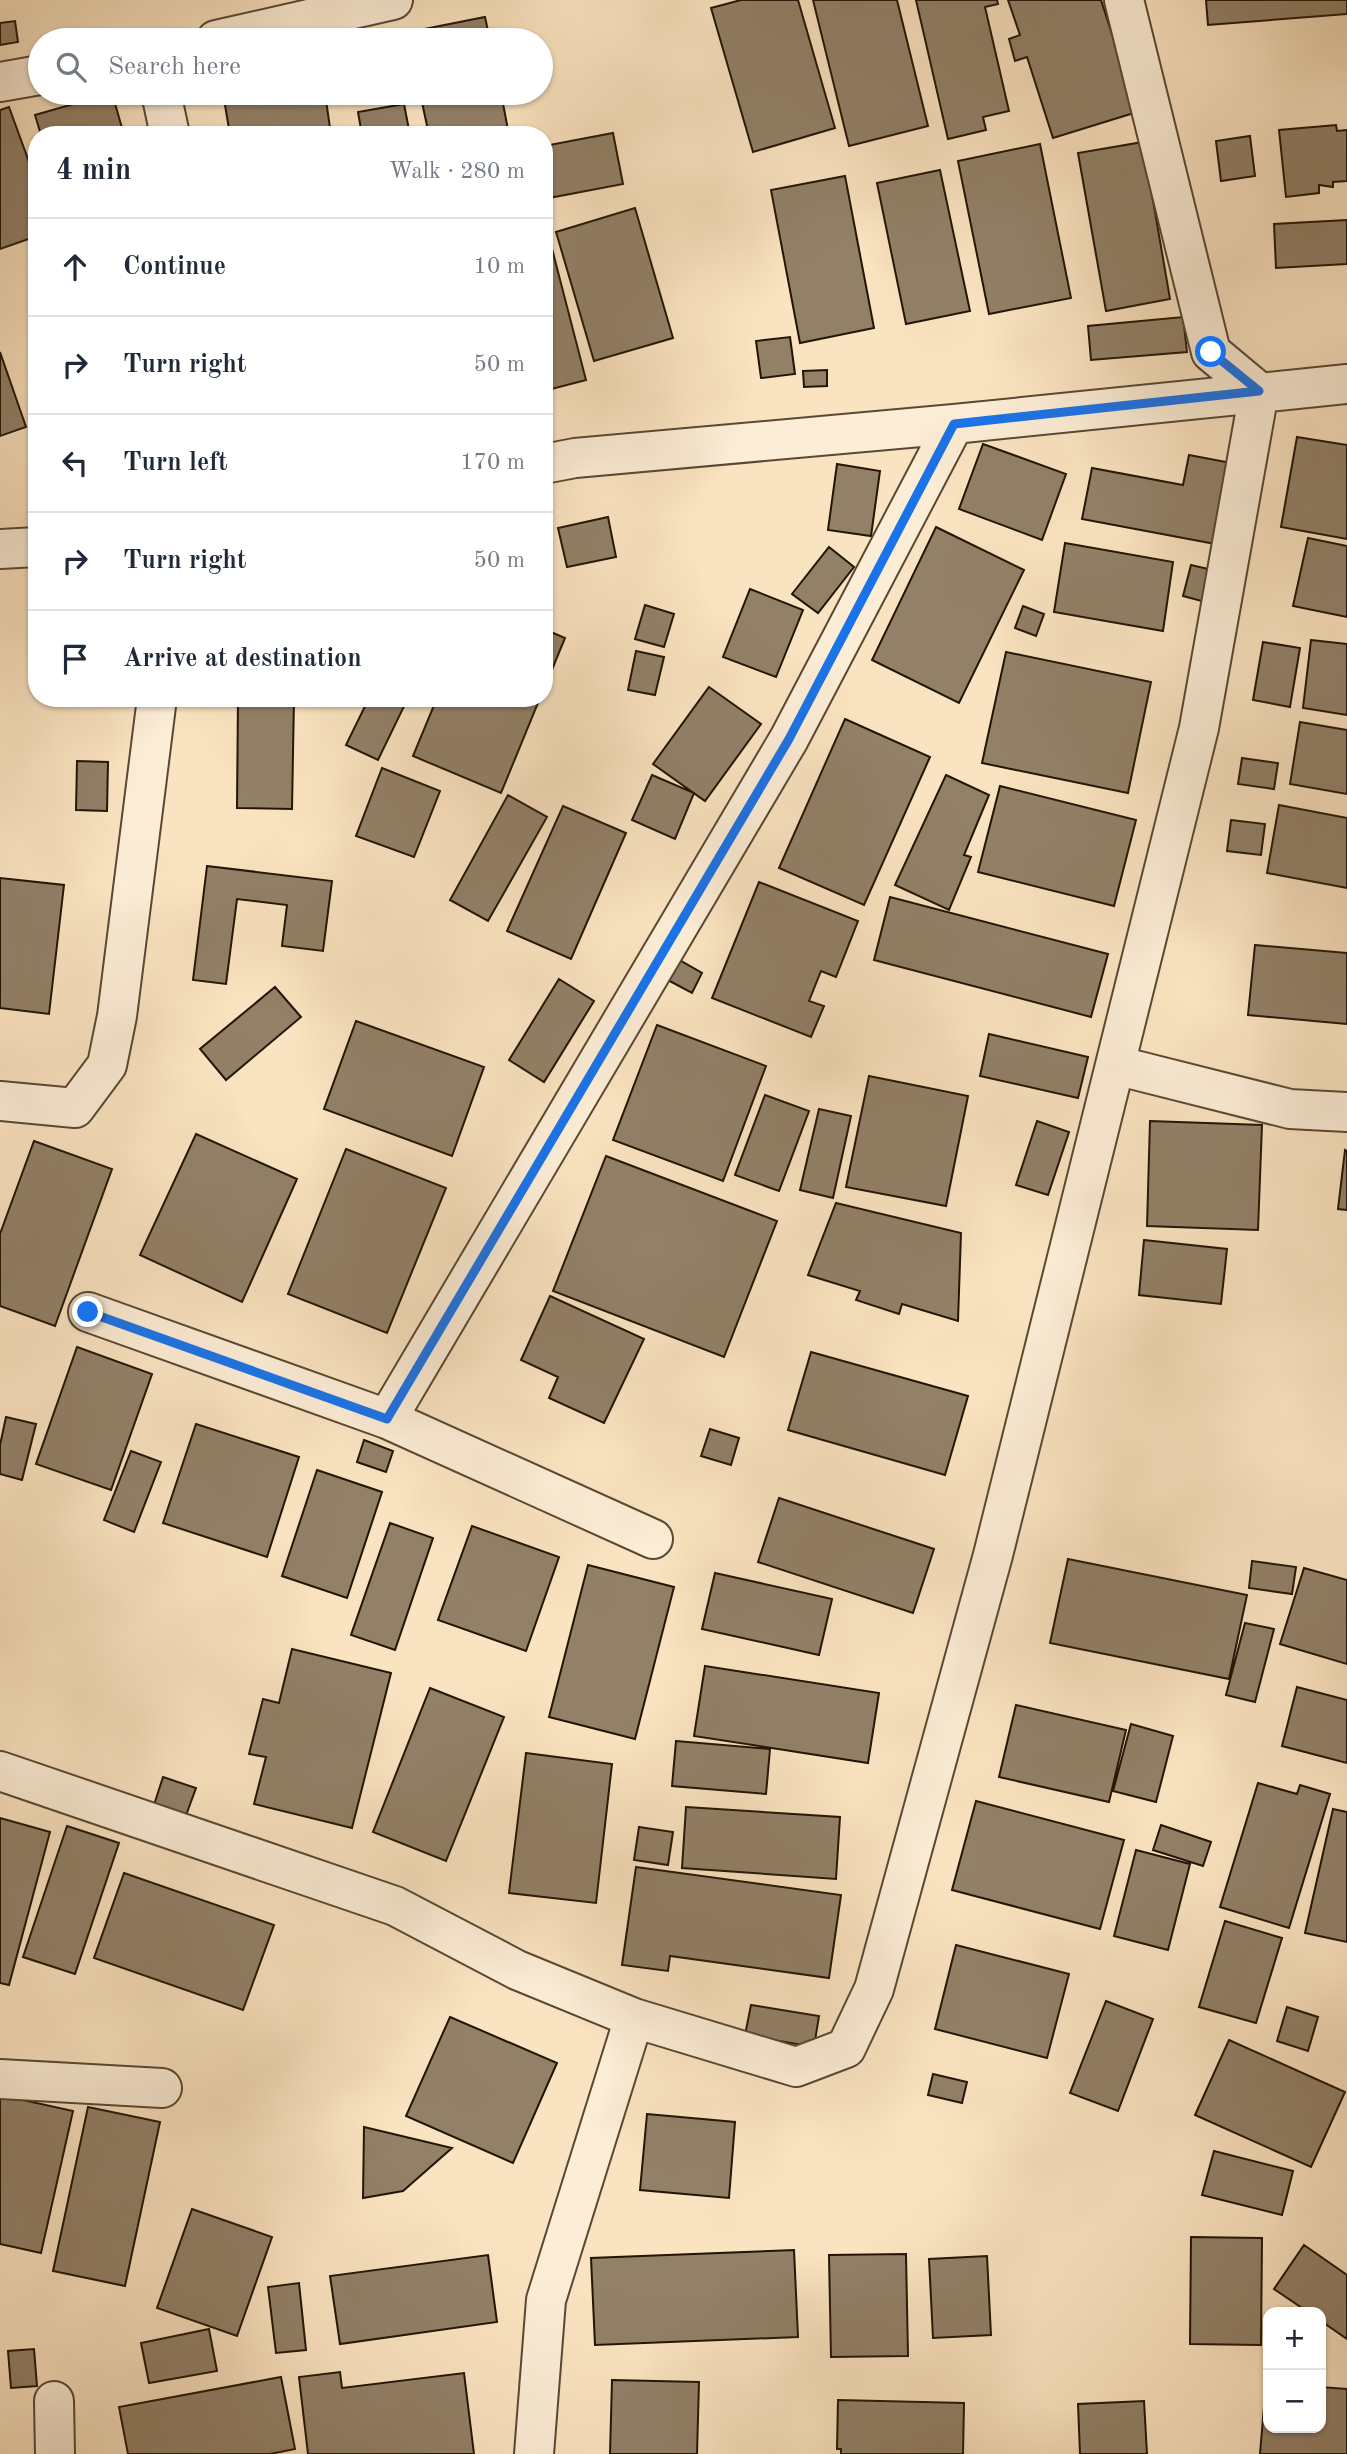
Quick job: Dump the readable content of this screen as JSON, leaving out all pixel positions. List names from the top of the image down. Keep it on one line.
{"page":{"search":"Search here","heading":["4 min","Walk · 280 m"],"list":[["Continue","10 m"],["Turn right","50 m"],["Turn left","170 m"],["Turn right","50 m"],"Arrive at destination"],"map_buttons":["+","−"]}}
